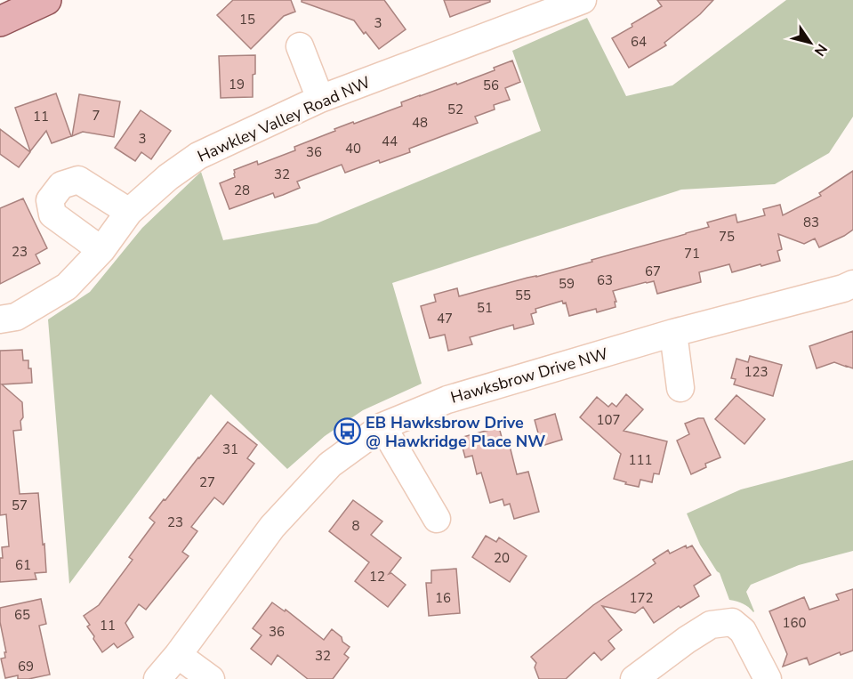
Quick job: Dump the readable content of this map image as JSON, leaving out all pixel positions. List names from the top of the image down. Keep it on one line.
{"streets":{"street":["Hawkley Valley Road NW","Hawksbrow Drive NW"]},"places":{"bus stop":["EB Hawksbrow Drive @ Hawkridge Place NW"]},"house_numbers":["15","3","64","19","56","52","7","11","48","3","44","40","36","32","28","83","75","23","71","67","63","59","55","51","47","123","107","31","111","27","57","23","8","20","61","12","16","172","65","160","11","36","32","69"],"north":"bottom right"}
